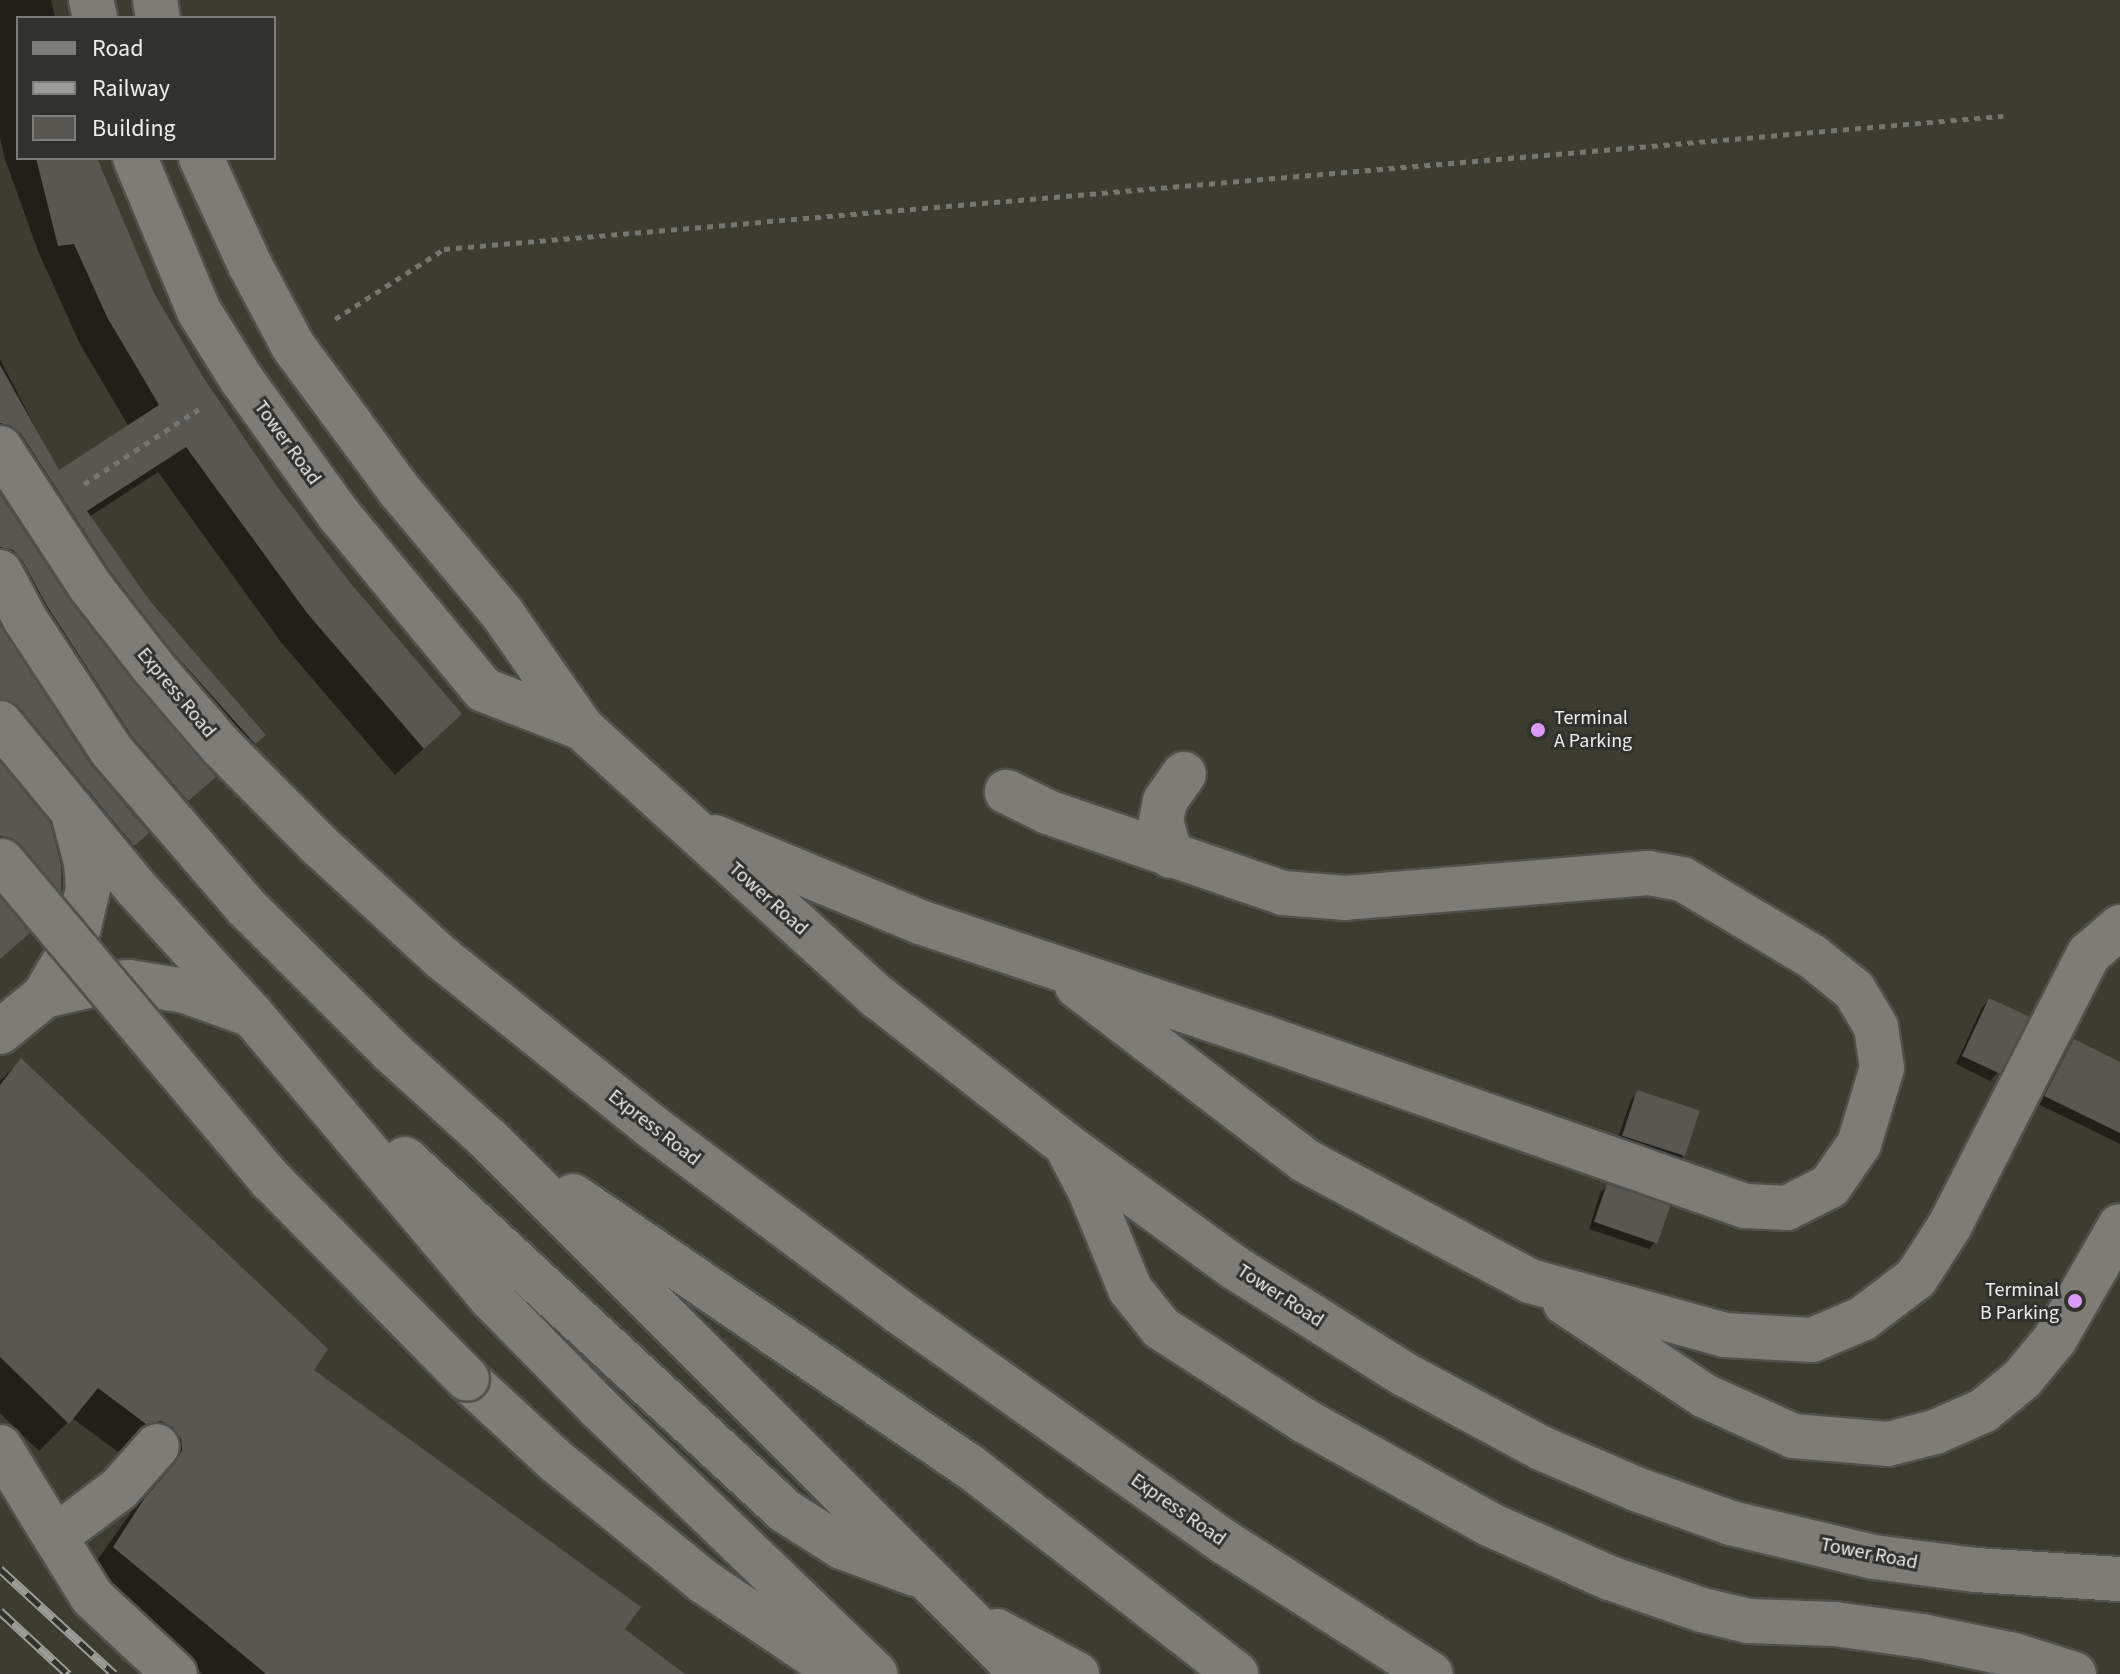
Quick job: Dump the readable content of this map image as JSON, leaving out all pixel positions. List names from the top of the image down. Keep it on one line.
{"streets":{"street":["Tower Road","Express Road"]},"places":["Terminal A Parking","Terminal B Parking"],"legend":["Road","Railway","Building"]}
